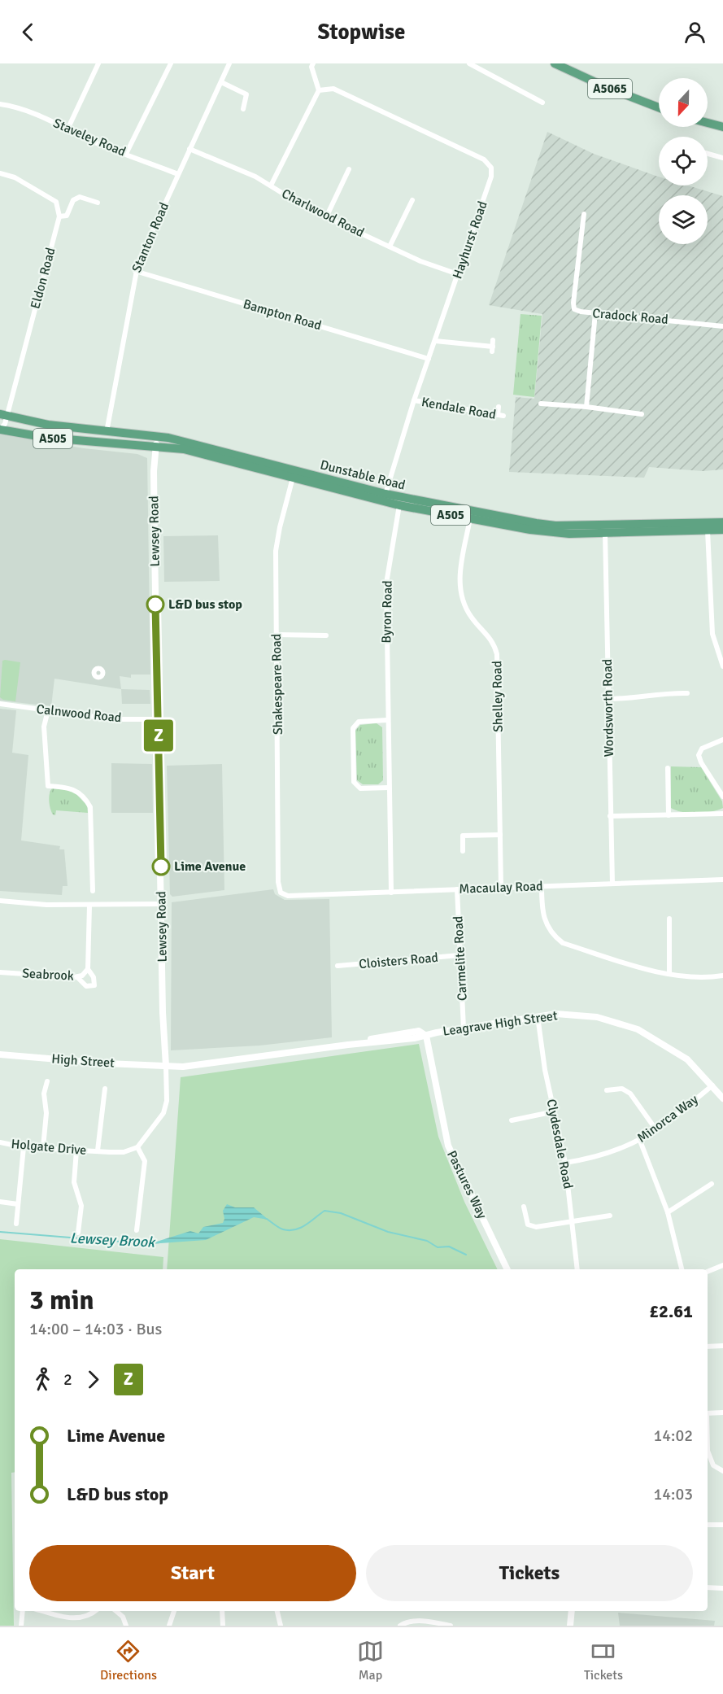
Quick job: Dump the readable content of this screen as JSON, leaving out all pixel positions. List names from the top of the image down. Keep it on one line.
{"streets":{"main road":["A5065","A505","Dunstable Road"],"street":["Staveley Road","Charlwood Road","Stanton Road","Hayhurst Road","Eldon Road","Bampton Road","Cradock Road","Kendale Road","Lewsey Road","Byron Road","Shakespeare Road","Shelley Road","Wordsworth Road","Calnwood Road","Macaulay Road","Carmelite Road","Cloisters Road","Seabrook","Leagrave High Street","High Street","Minorca Way","Clydesdale Road","Holgate Drive","Pastures Way"]},"crossings":[["Staveley Road","Stanton Road"],["Charlwood Road","Stanton Road"],["Charlwood Road","Hayhurst Road"],["Stanton Road","Bampton Road"],["Stanton Road","Dunstable Road"],["Hayhurst Road","Bampton Road"],["Hayhurst Road","Kendale Road"],["Hayhurst Road","Dunstable Road"],["Eldon Road","Dunstable Road"],["Dunstable Road","Lewsey Road"],["Dunstable Road","Byron Road"],["Dunstable Road","Shakespeare Road"],["Dunstable Road","Shelley Road"],["Dunstable Road","Wordsworth Road"],["Lewsey Road","Calnwood Road"],["Lewsey Road","Leagrave High Street"],["Lewsey Road","High Street"],["Byron Road","Macaulay Road"],["Shakespeare Road","Macaulay Road"],["Shelley Road","Macaulay Road"],["Wordsworth Road","Macaulay Road"],["Macaulay Road","Carmelite Road"],["Carmelite Road","Cloisters Road"],["Carmelite Road","Leagrave High Street"],["Leagrave High Street","High Street"],["Leagrave High Street","Minorca Way"],["Leagrave High Street","Clydesdale Road"],["Leagrave High Street","Pastures Way"],["Minorca Way","Clydesdale Road"]],"water":["Lewsey Brook"],"places":["L&D bus stop","Lime Avenue"],"lines":["bus line Z"],"north":"bottom","page":{"header":"Stopwise","on_map":"Z","heading":["3 min","14:00 – 14:03 · Bus","£2.61"],"legs":["2","Z"],"list":[{"name":"Lime Avenue","value":"14:02"},{"name":"L&D bus stop","value":"14:03"}],"buttons":["Start","Tickets"],"tabs":["Directions","Map","Tickets"]}}
